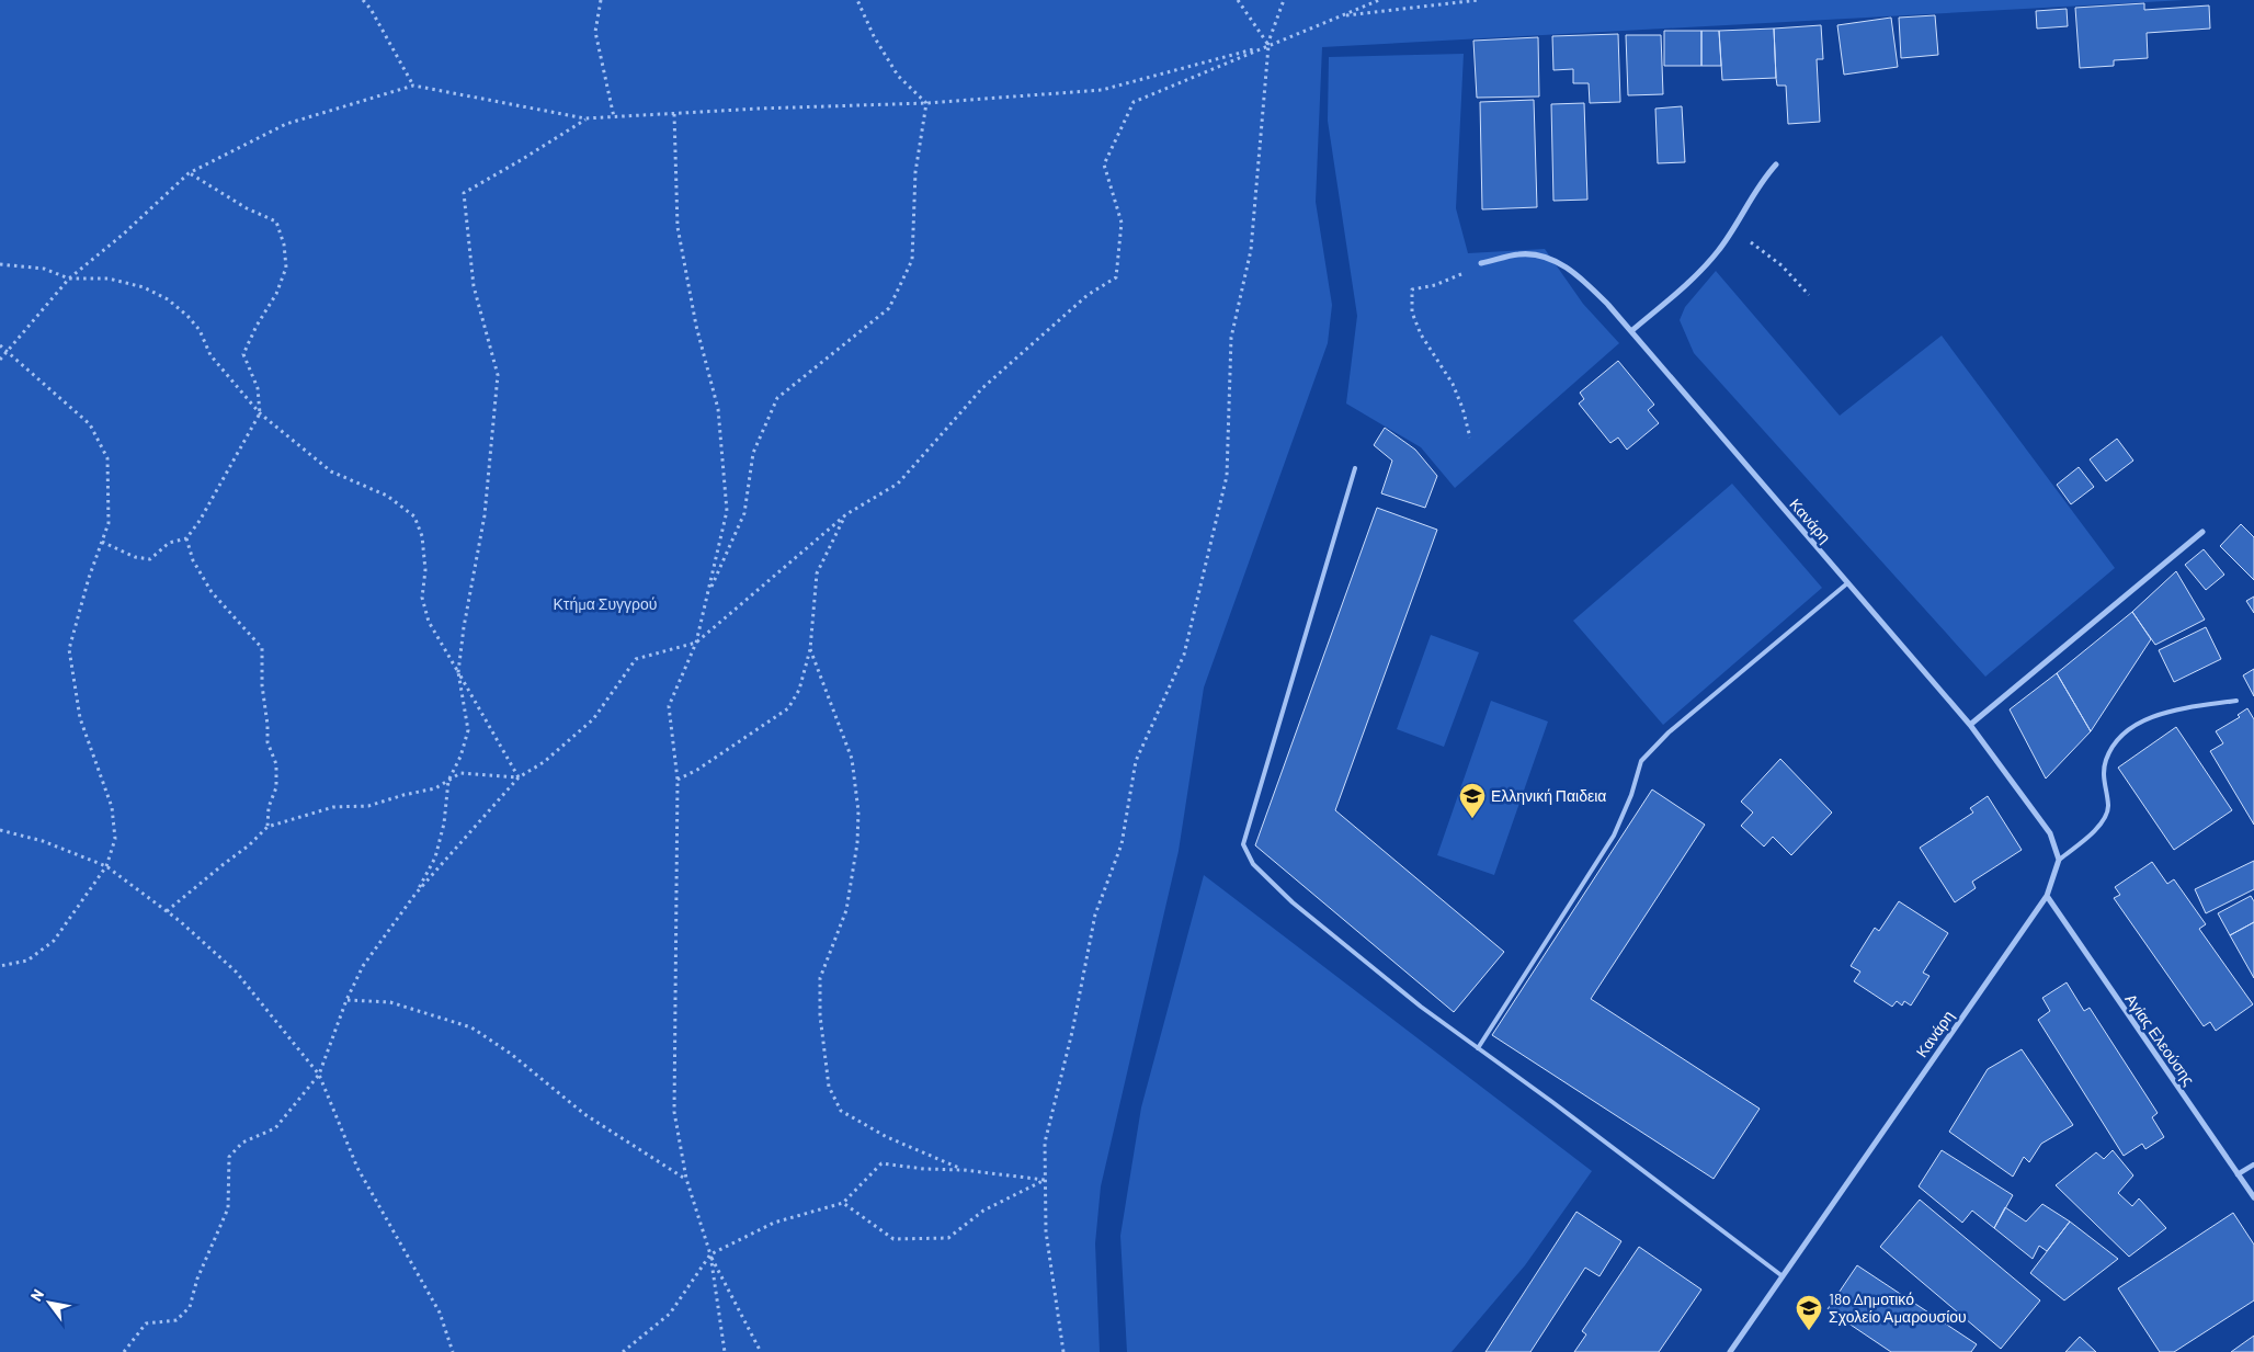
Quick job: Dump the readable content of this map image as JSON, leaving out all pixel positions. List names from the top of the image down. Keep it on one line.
{"streets":{"street":["Κανάρη","Αγίας Ελεούσης"]},"crossings":[["Κανάρη","Αγίας Ελεούσης"]],"parks":["Κτήμα Συγγρού"],"places":{"school or university":["Ελληνική Παιδεια","18ο Δημοτικό Σχολείο Αμαρουσίου"]},"north":"top left"}
